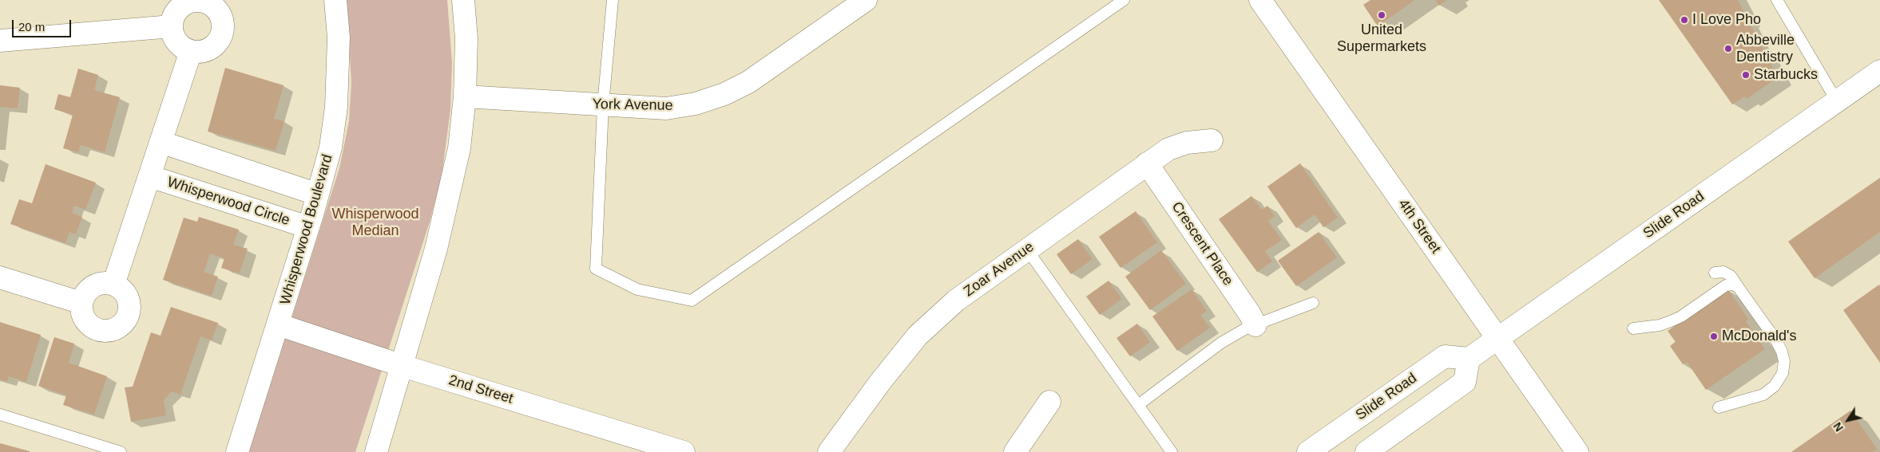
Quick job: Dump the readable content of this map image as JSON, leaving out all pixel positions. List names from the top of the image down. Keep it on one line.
{"streets":{"street":["York Avenue","Whisperwood Circle","Slide Road","4th Street","Whisperwood Boulevard","Crescent Place","Zoar Avenue","2nd Street"]},"crossings":[["Whisperwood Circle","Whisperwood Boulevard"],["Slide Road","4th Street"],["Whisperwood Boulevard","2nd Street"],["Crescent Place","Zoar Avenue"]],"parks":["Whisperwood Median"],"places":["United Supermarkets","I Love Pho","Abbeville Dentistry","Starbucks","McDonald's"],"scale_bar":"20 m","north":"bottom left"}
